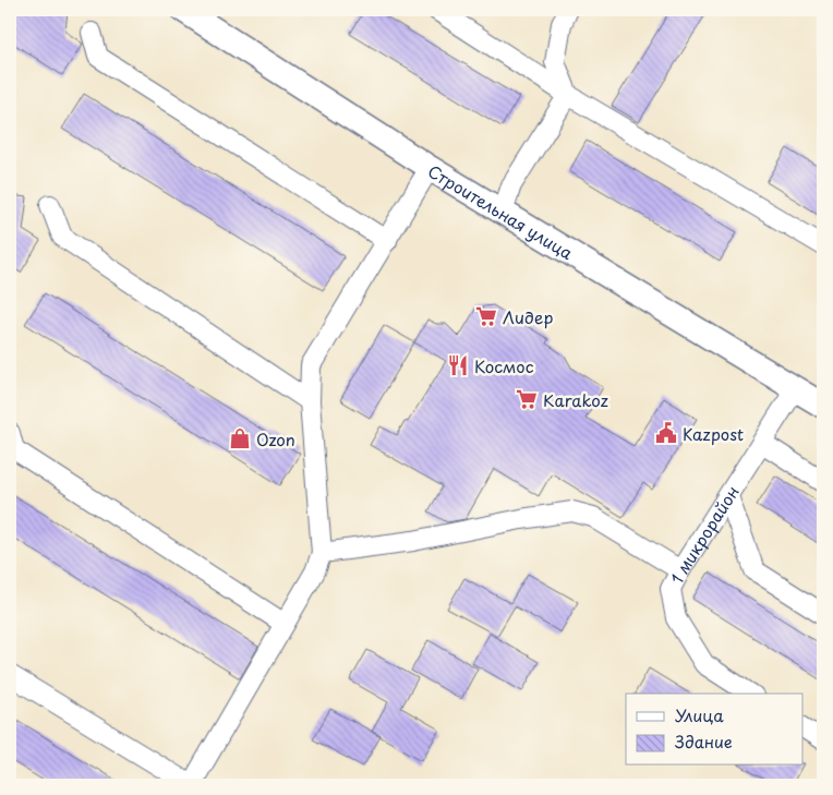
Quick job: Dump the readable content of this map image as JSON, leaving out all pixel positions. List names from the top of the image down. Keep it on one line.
{"streets":{"main road":["Строительная улица"],"street":["1 микрорайон"]},"crossings":[["Строительная улица","1 микрорайон"]],"places":{"supermarket":["Лидер","Кarakoz"],"restaurant":["Космос"],"public building":["Kazpost"],"shop":["Ozon"]},"legend":["Улица","Здание"]}
